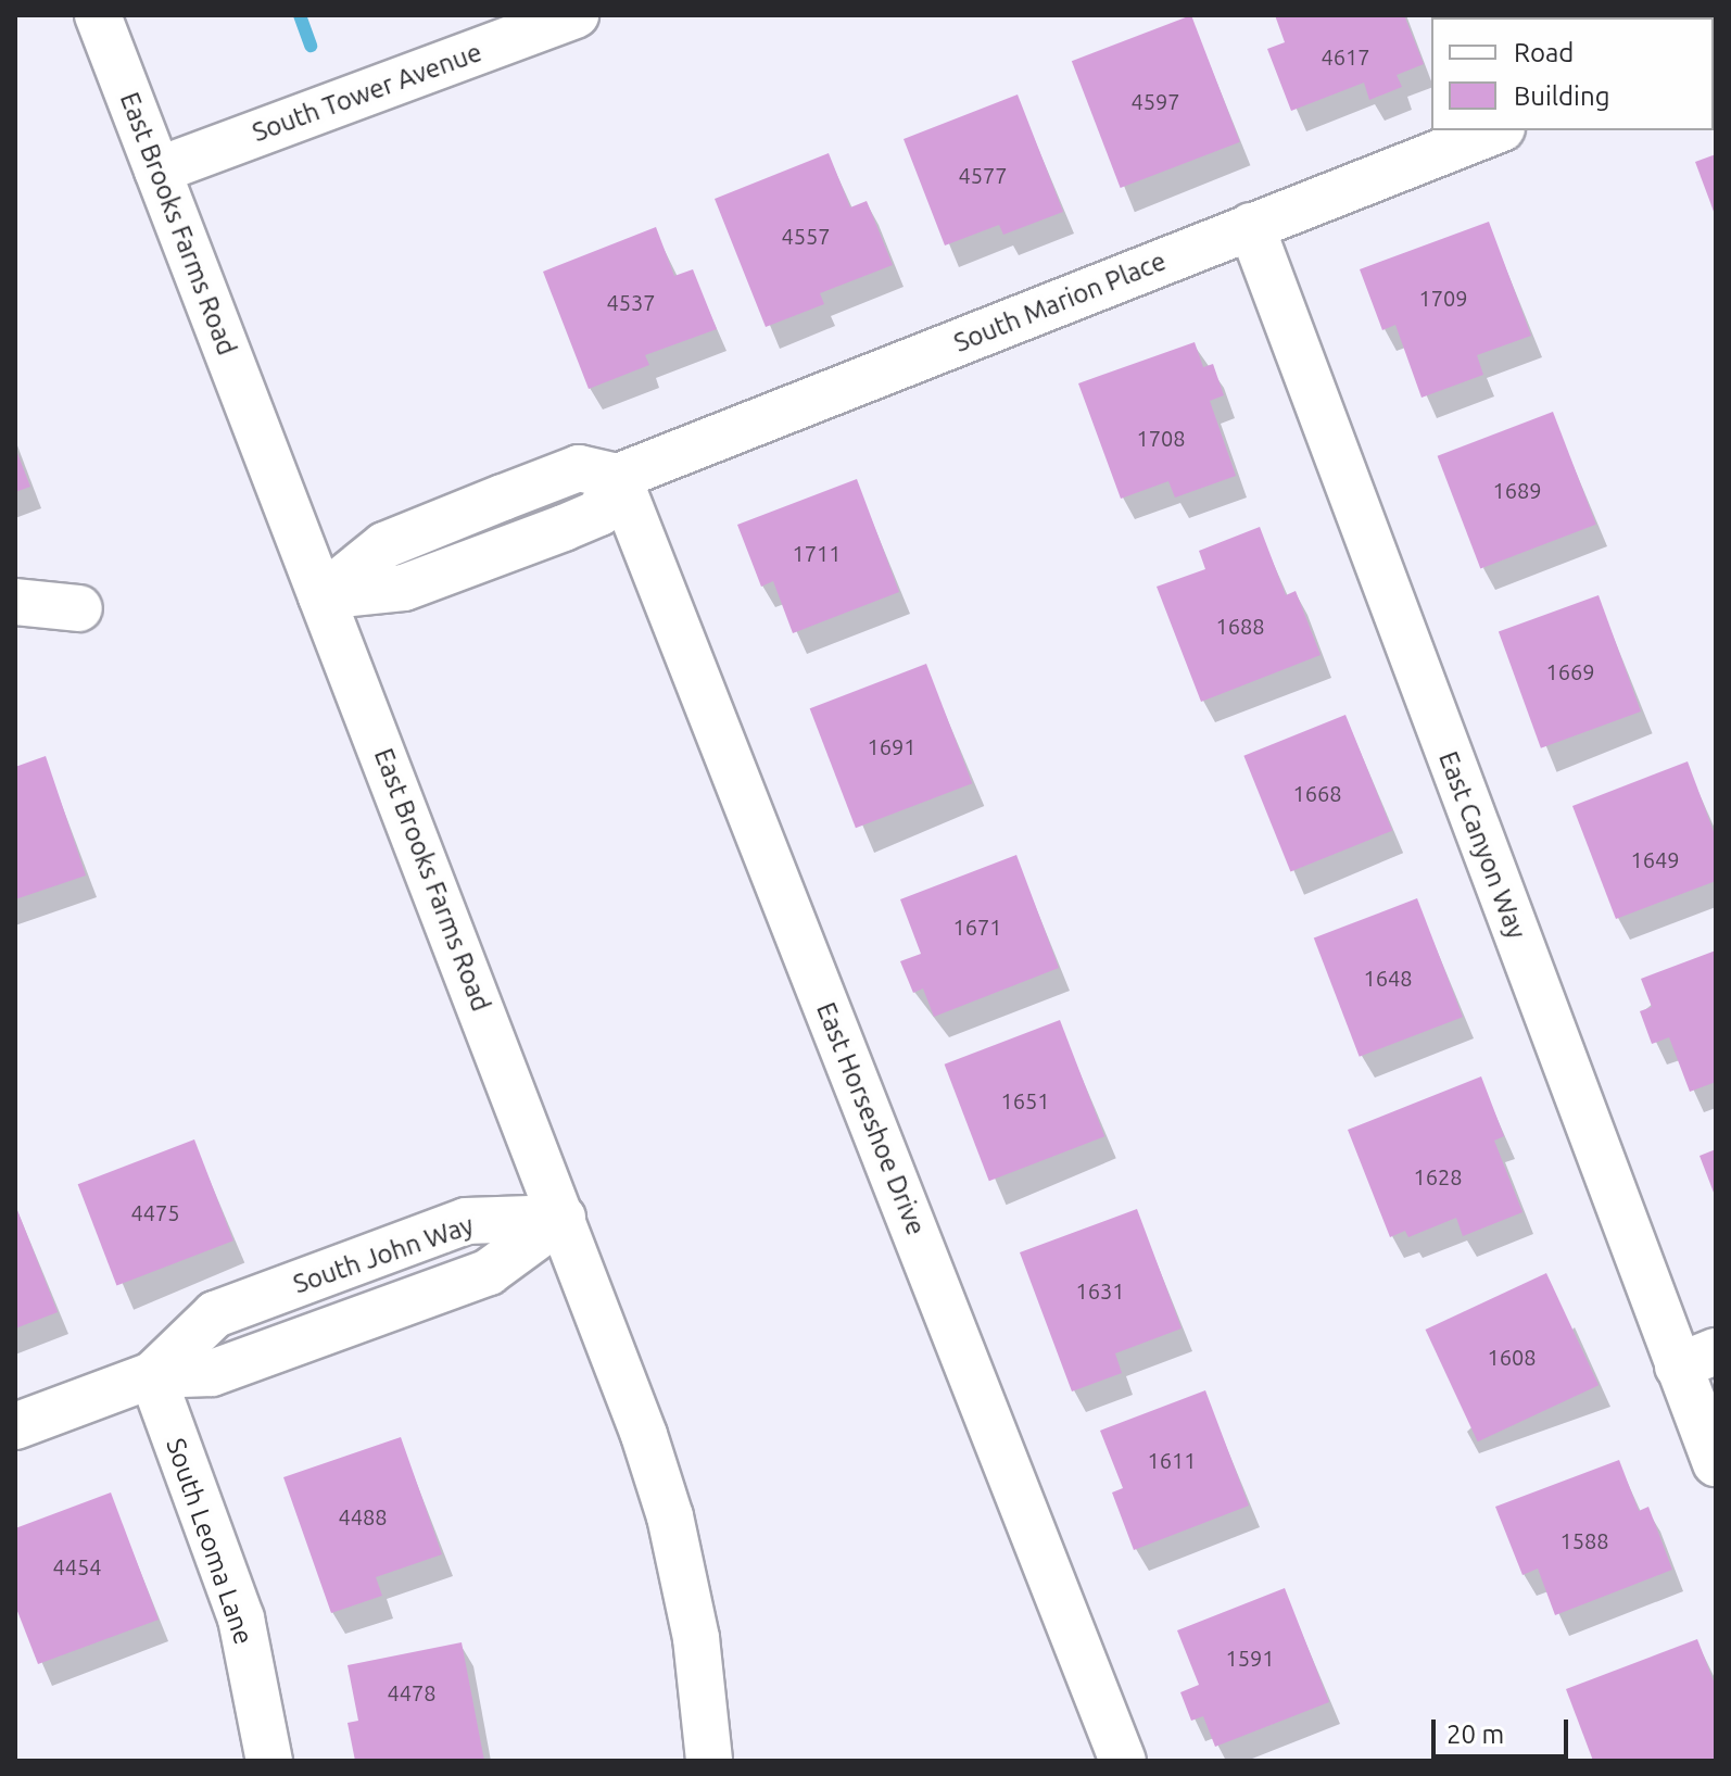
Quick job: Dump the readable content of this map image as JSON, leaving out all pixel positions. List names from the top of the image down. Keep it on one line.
{"streets":{"street":["South Tower Avenue","East Brooks Farms Road","South Marion Place","East Canyon Way","East Horseshoe Drive","South John Way","South Leoma Lane"]},"crossings":[["South Tower Avenue","East Brooks Farms Road"],["East Brooks Farms Road","South John Way"],["South Marion Place","East Canyon Way"],["South Marion Place","East Horseshoe Drive"],["South John Way","South Leoma Lane"]],"house_numbers":["4617","4597","4577","4557","1709","4537","1708","1689","1711","1688","1669","1691","1668","1649","1671","1648","1651","1628","4475","1631","1608","1611","4488","1588","4454","1591","4478"],"legend":["Road","Building"],"scale_bar":"20 m"}
